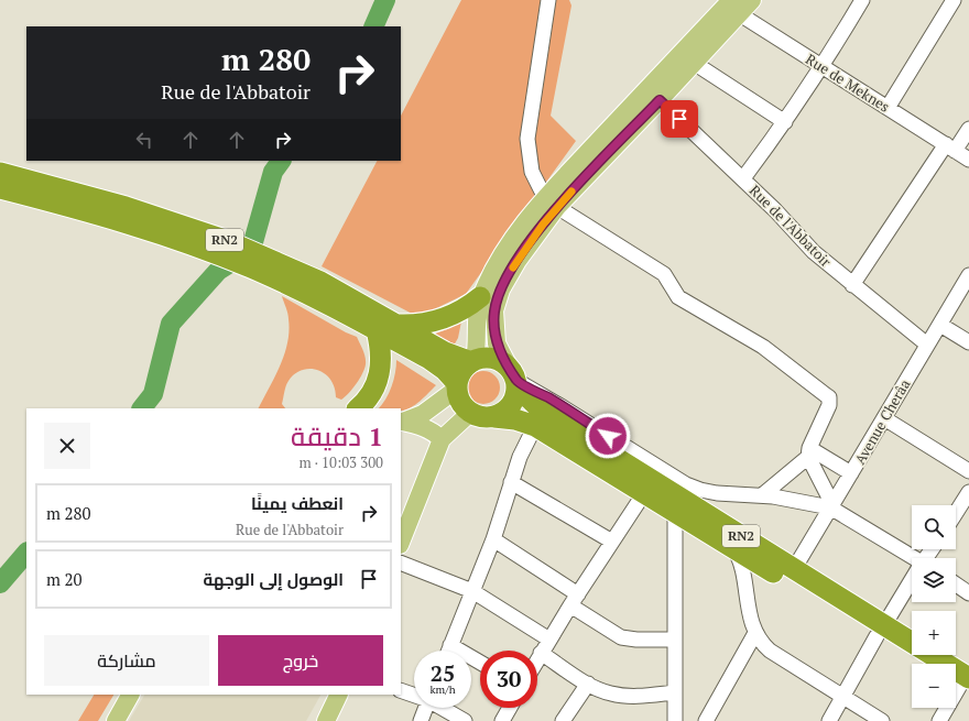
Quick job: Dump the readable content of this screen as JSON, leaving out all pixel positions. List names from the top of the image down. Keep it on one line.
{"streets":{"highway":["RN2"],"street":["Rue de Meknes","Rue de l'Abbatoir","Avenue Cherâa"]},"crossings":[["Rue de l'Abbatoir","Avenue Cherâa"],["RN2","Avenue Cherâa"]],"page":{"turn":["280 m","Rue de l'Abbatoir"],"heading":["1 دقيقة","300 m · 10:03"],"list":[{"name":"انعطف يمينًا","note":"Rue de l'Abbatoir","value":"280 m"},{"name":"الوصول إلى الوجهة","value":"20 m"}],"map_buttons":["+","−"],"buttons":["خروج","مشاركة"],"speed":"25 km/h","limit":"30"}}
